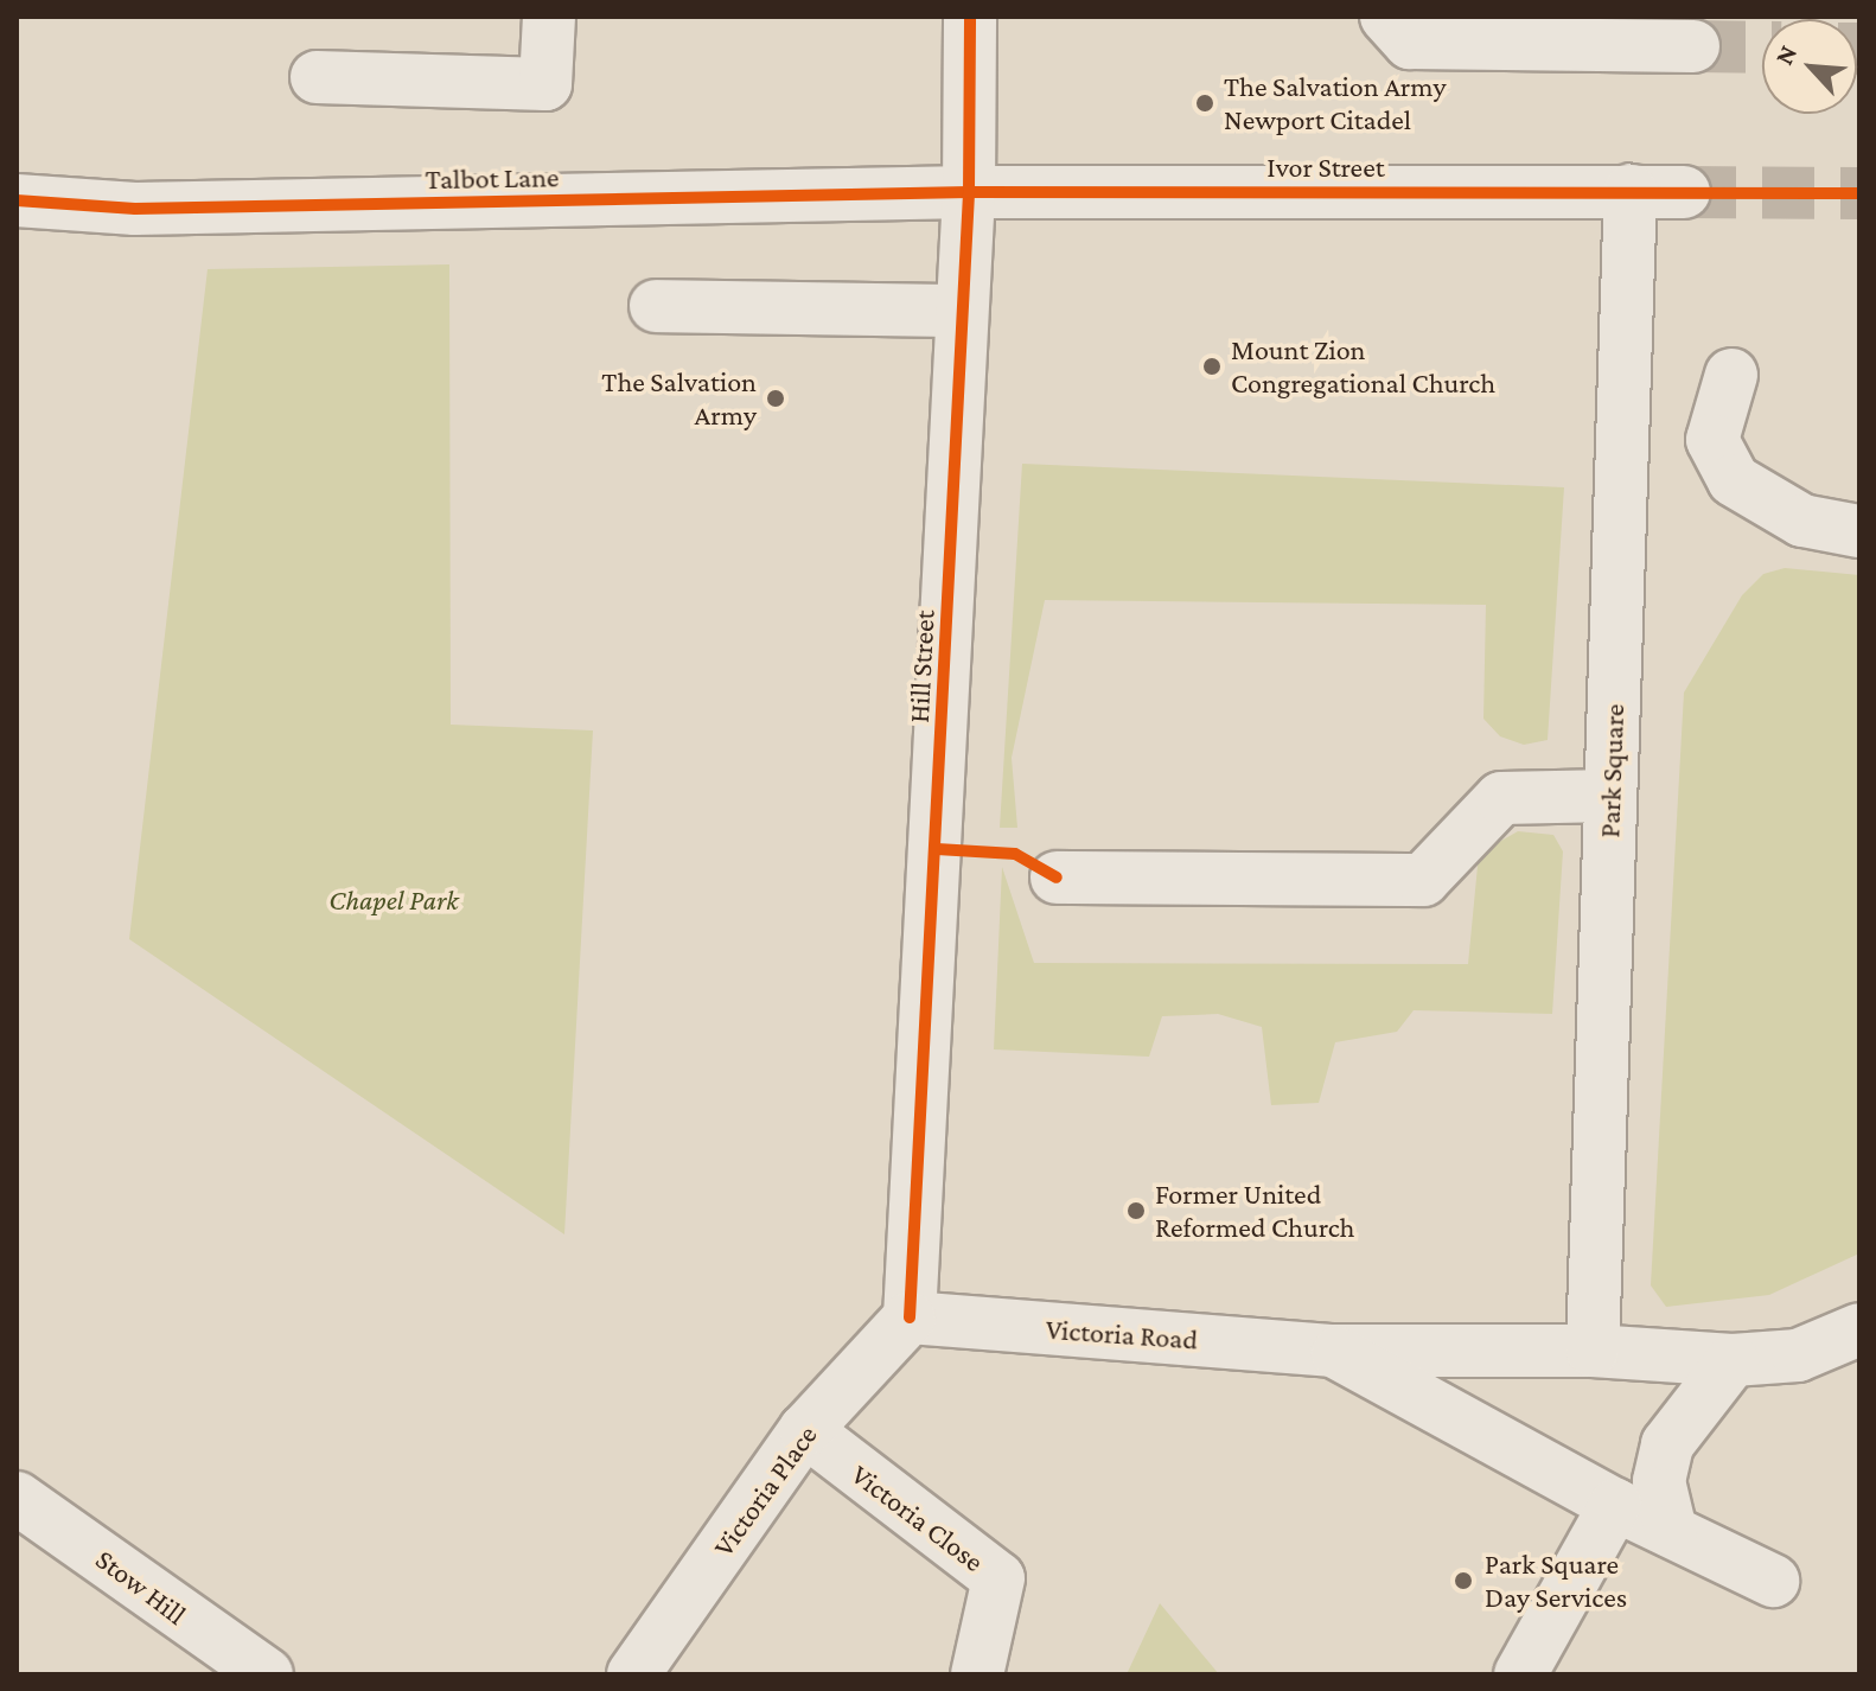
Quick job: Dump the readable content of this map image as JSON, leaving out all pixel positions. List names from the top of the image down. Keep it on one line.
{"streets":{"street":["Ivor Street","Talbot Lane","Hill Street","Park Square","Victoria Road","Victoria Place","Victoria Close","Stow Hill"]},"crossings":[["Ivor Street","Talbot Lane"],["Ivor Street","Hill Street"],["Ivor Street","Park Square"],["Talbot Lane","Hill Street"],["Hill Street","Victoria Road"],["Hill Street","Victoria Place"],["Park Square","Victoria Road"],["Victoria Road","Victoria Place"],["Victoria Place","Victoria Close"]],"parks":["Chapel Park"],"places":["The Salvation Army Newport Citadel","Mount Zion Congregational Church","The Salvation Army","Former United Reformed Church","Park Square Day Services"],"north":"top left"}
